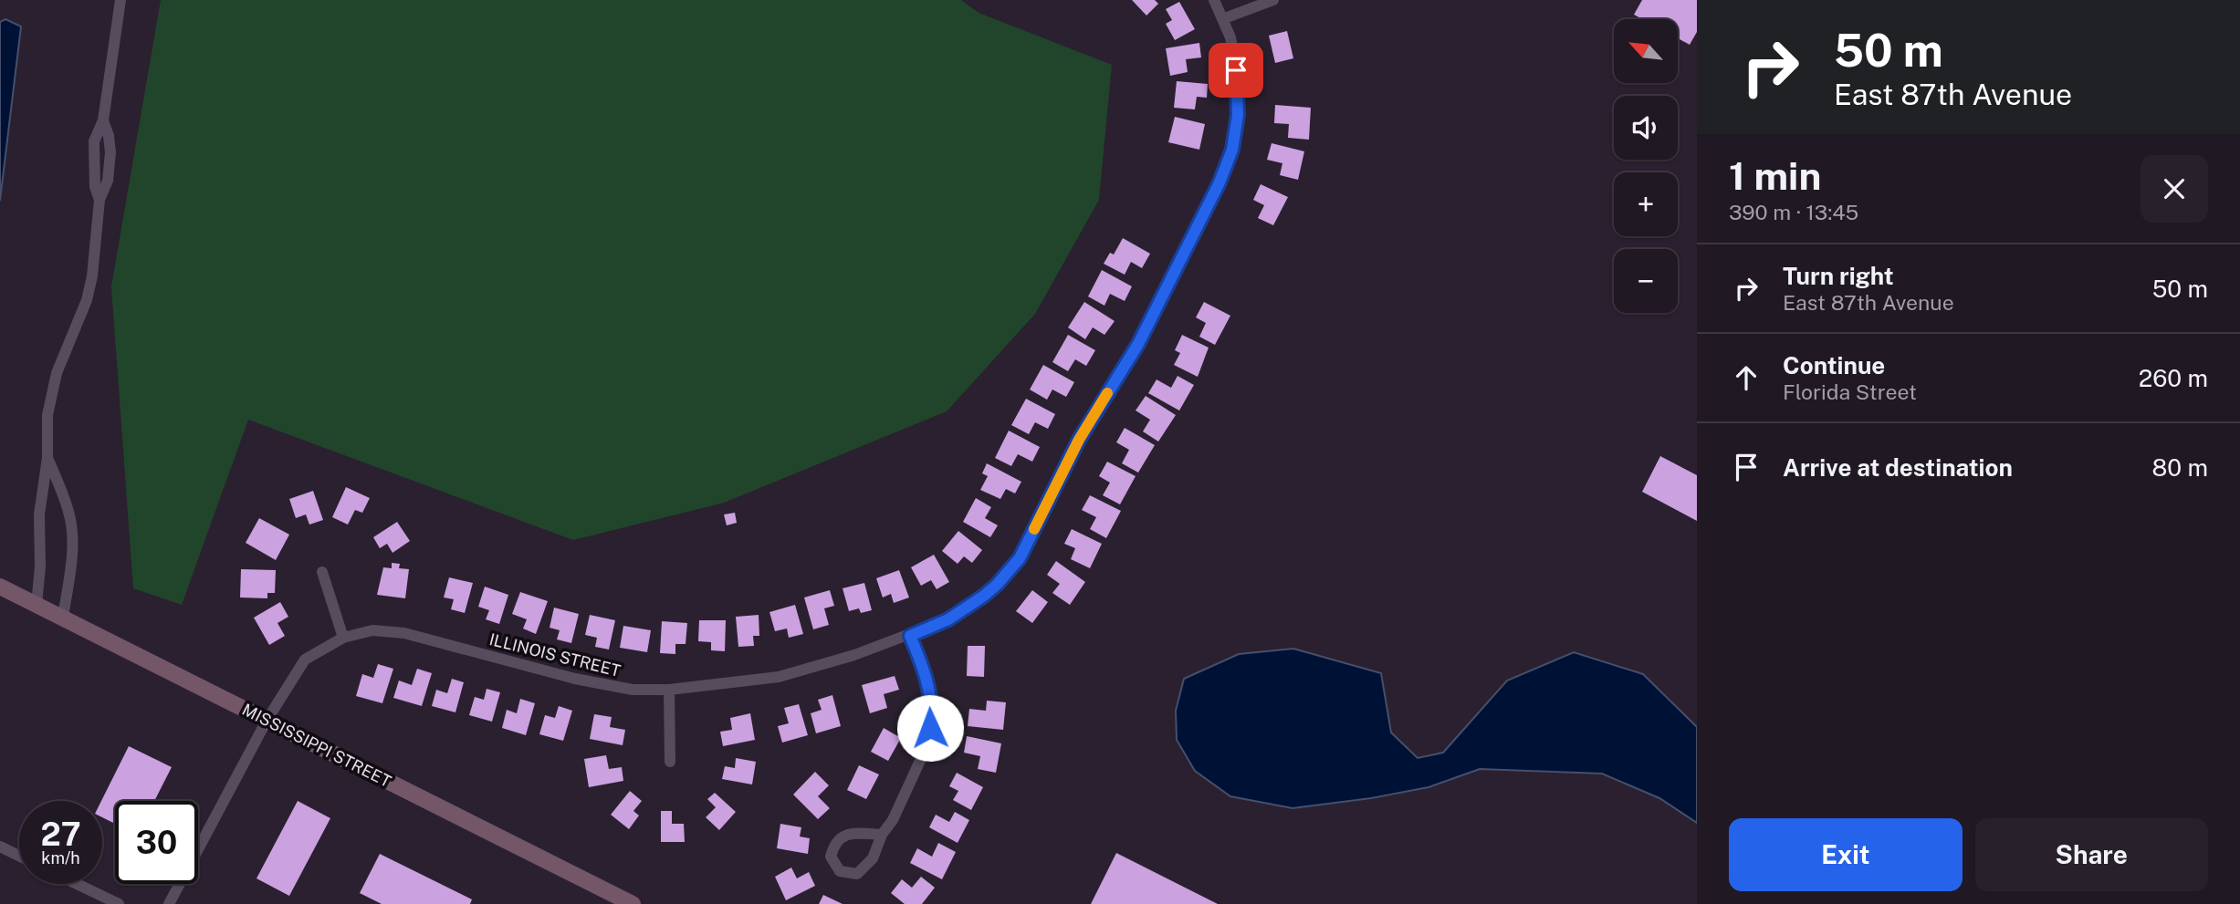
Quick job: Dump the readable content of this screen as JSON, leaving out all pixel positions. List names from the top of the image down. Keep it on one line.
{"streets":{"street":["ILLINOIS STREET","MISSISSIPPI STREET"]},"crossings":[["ILLINOIS STREET","MISSISSIPPI STREET"]],"north":"top left","page":{"turn":["50 m","East 87th Avenue"],"map_buttons":["+","−"],"heading":["1 min","390 m · 13:45"],"list":[{"name":"Turn right","note":"East 87th Avenue","value":"50 m"},{"name":"Continue","note":"Florida Street","value":"260 m"},{"name":"Arrive at destination","value":"80 m"}],"speed":"27 km/h","limit":"30","buttons":["Exit","Share"]}}
